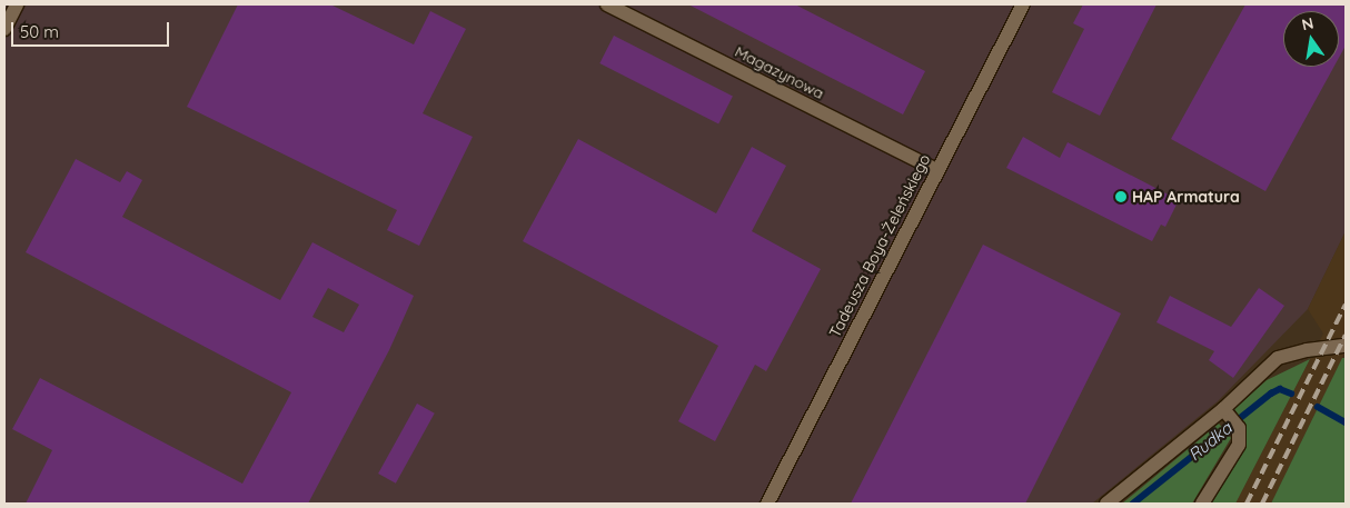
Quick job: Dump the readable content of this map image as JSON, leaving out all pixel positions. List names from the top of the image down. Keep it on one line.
{"streets":{"street":["Magazynowa","Tadeusza Boya-Żeleńskiego"]},"crossings":[["Magazynowa","Tadeusza Boya-Żeleńskiego"]],"water":["Rudka"],"places":["HAP Armatura"],"scale_bar":"50 m","north":"top"}
